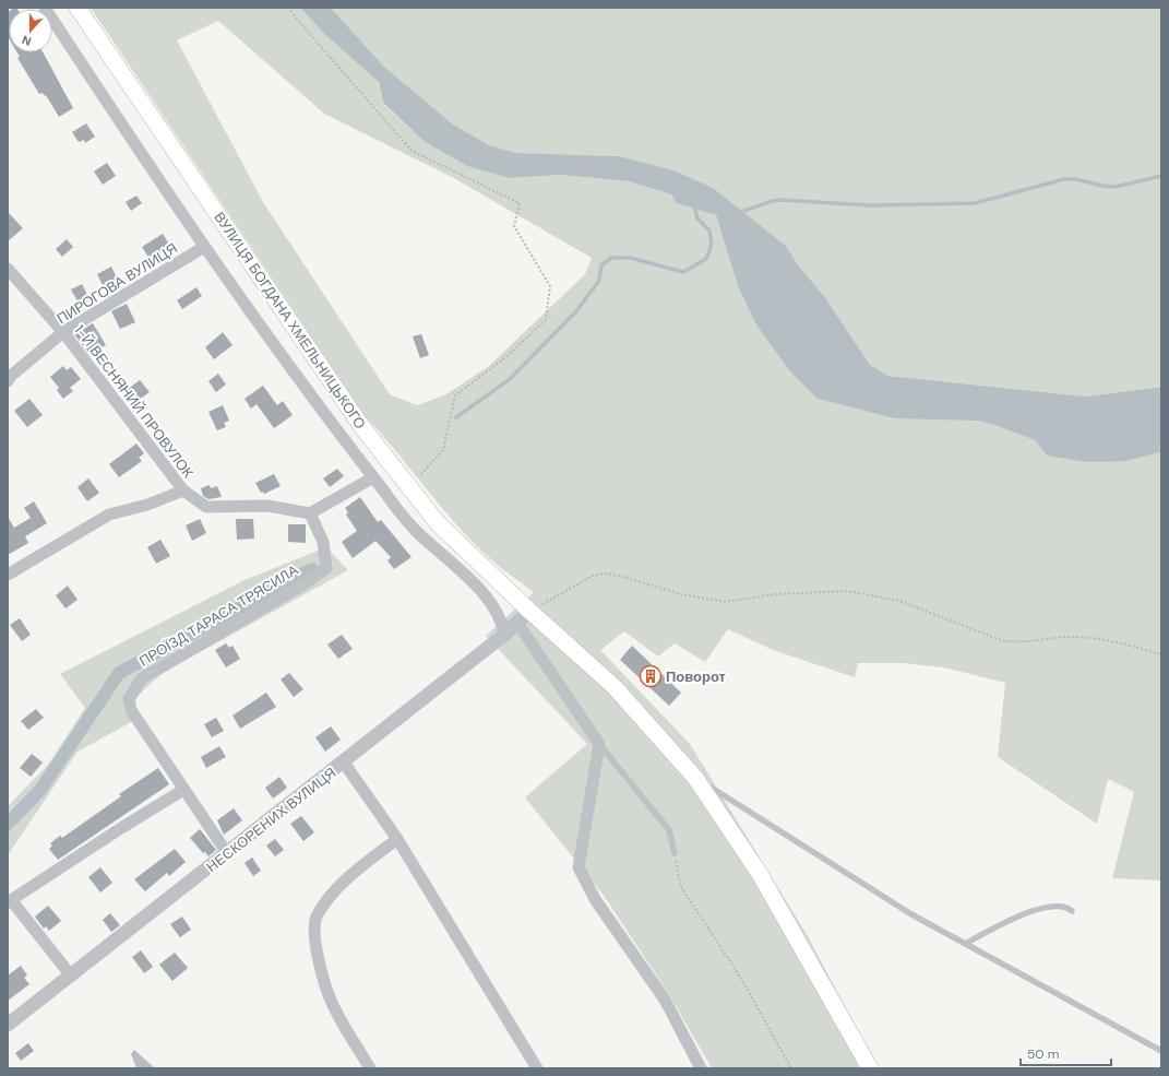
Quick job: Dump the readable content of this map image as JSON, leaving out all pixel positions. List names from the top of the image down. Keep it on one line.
{"streets":{"main road":["ВУЛИЦЯ БОГДАНА ХМЕЛЬНИЦЬКОГО"],"street":["ПИРОГОВА ВУЛИЦЯ","1-Й ВЕСНЯНИЙ ПРОВУЛОК","ПРОЇЗД ТАРАСА ТРЯСИЛА","НЕСКОРЕНИХ ВУЛИЦЯ"]},"crossings":[["ПИРОГОВА ВУЛИЦЯ","1-Й ВЕСНЯНИЙ ПРОВУЛОК"],["ВУЛИЦЯ БОГДАНА ХМЕЛЬНИЦЬКОГО","НЕСКОРЕНИХ ВУЛИЦЯ"],["1-Й ВЕСНЯНИЙ ПРОВУЛОК","ПРОЇЗД ТАРАСА ТРЯСИЛА"],["ПРОЇЗД ТАРАСА ТРЯСИЛА","НЕСКОРЕНИХ ВУЛИЦЯ"]],"places":{"building":["Поворот"]},"scale_bar":"50 m","north":"bottom"}
